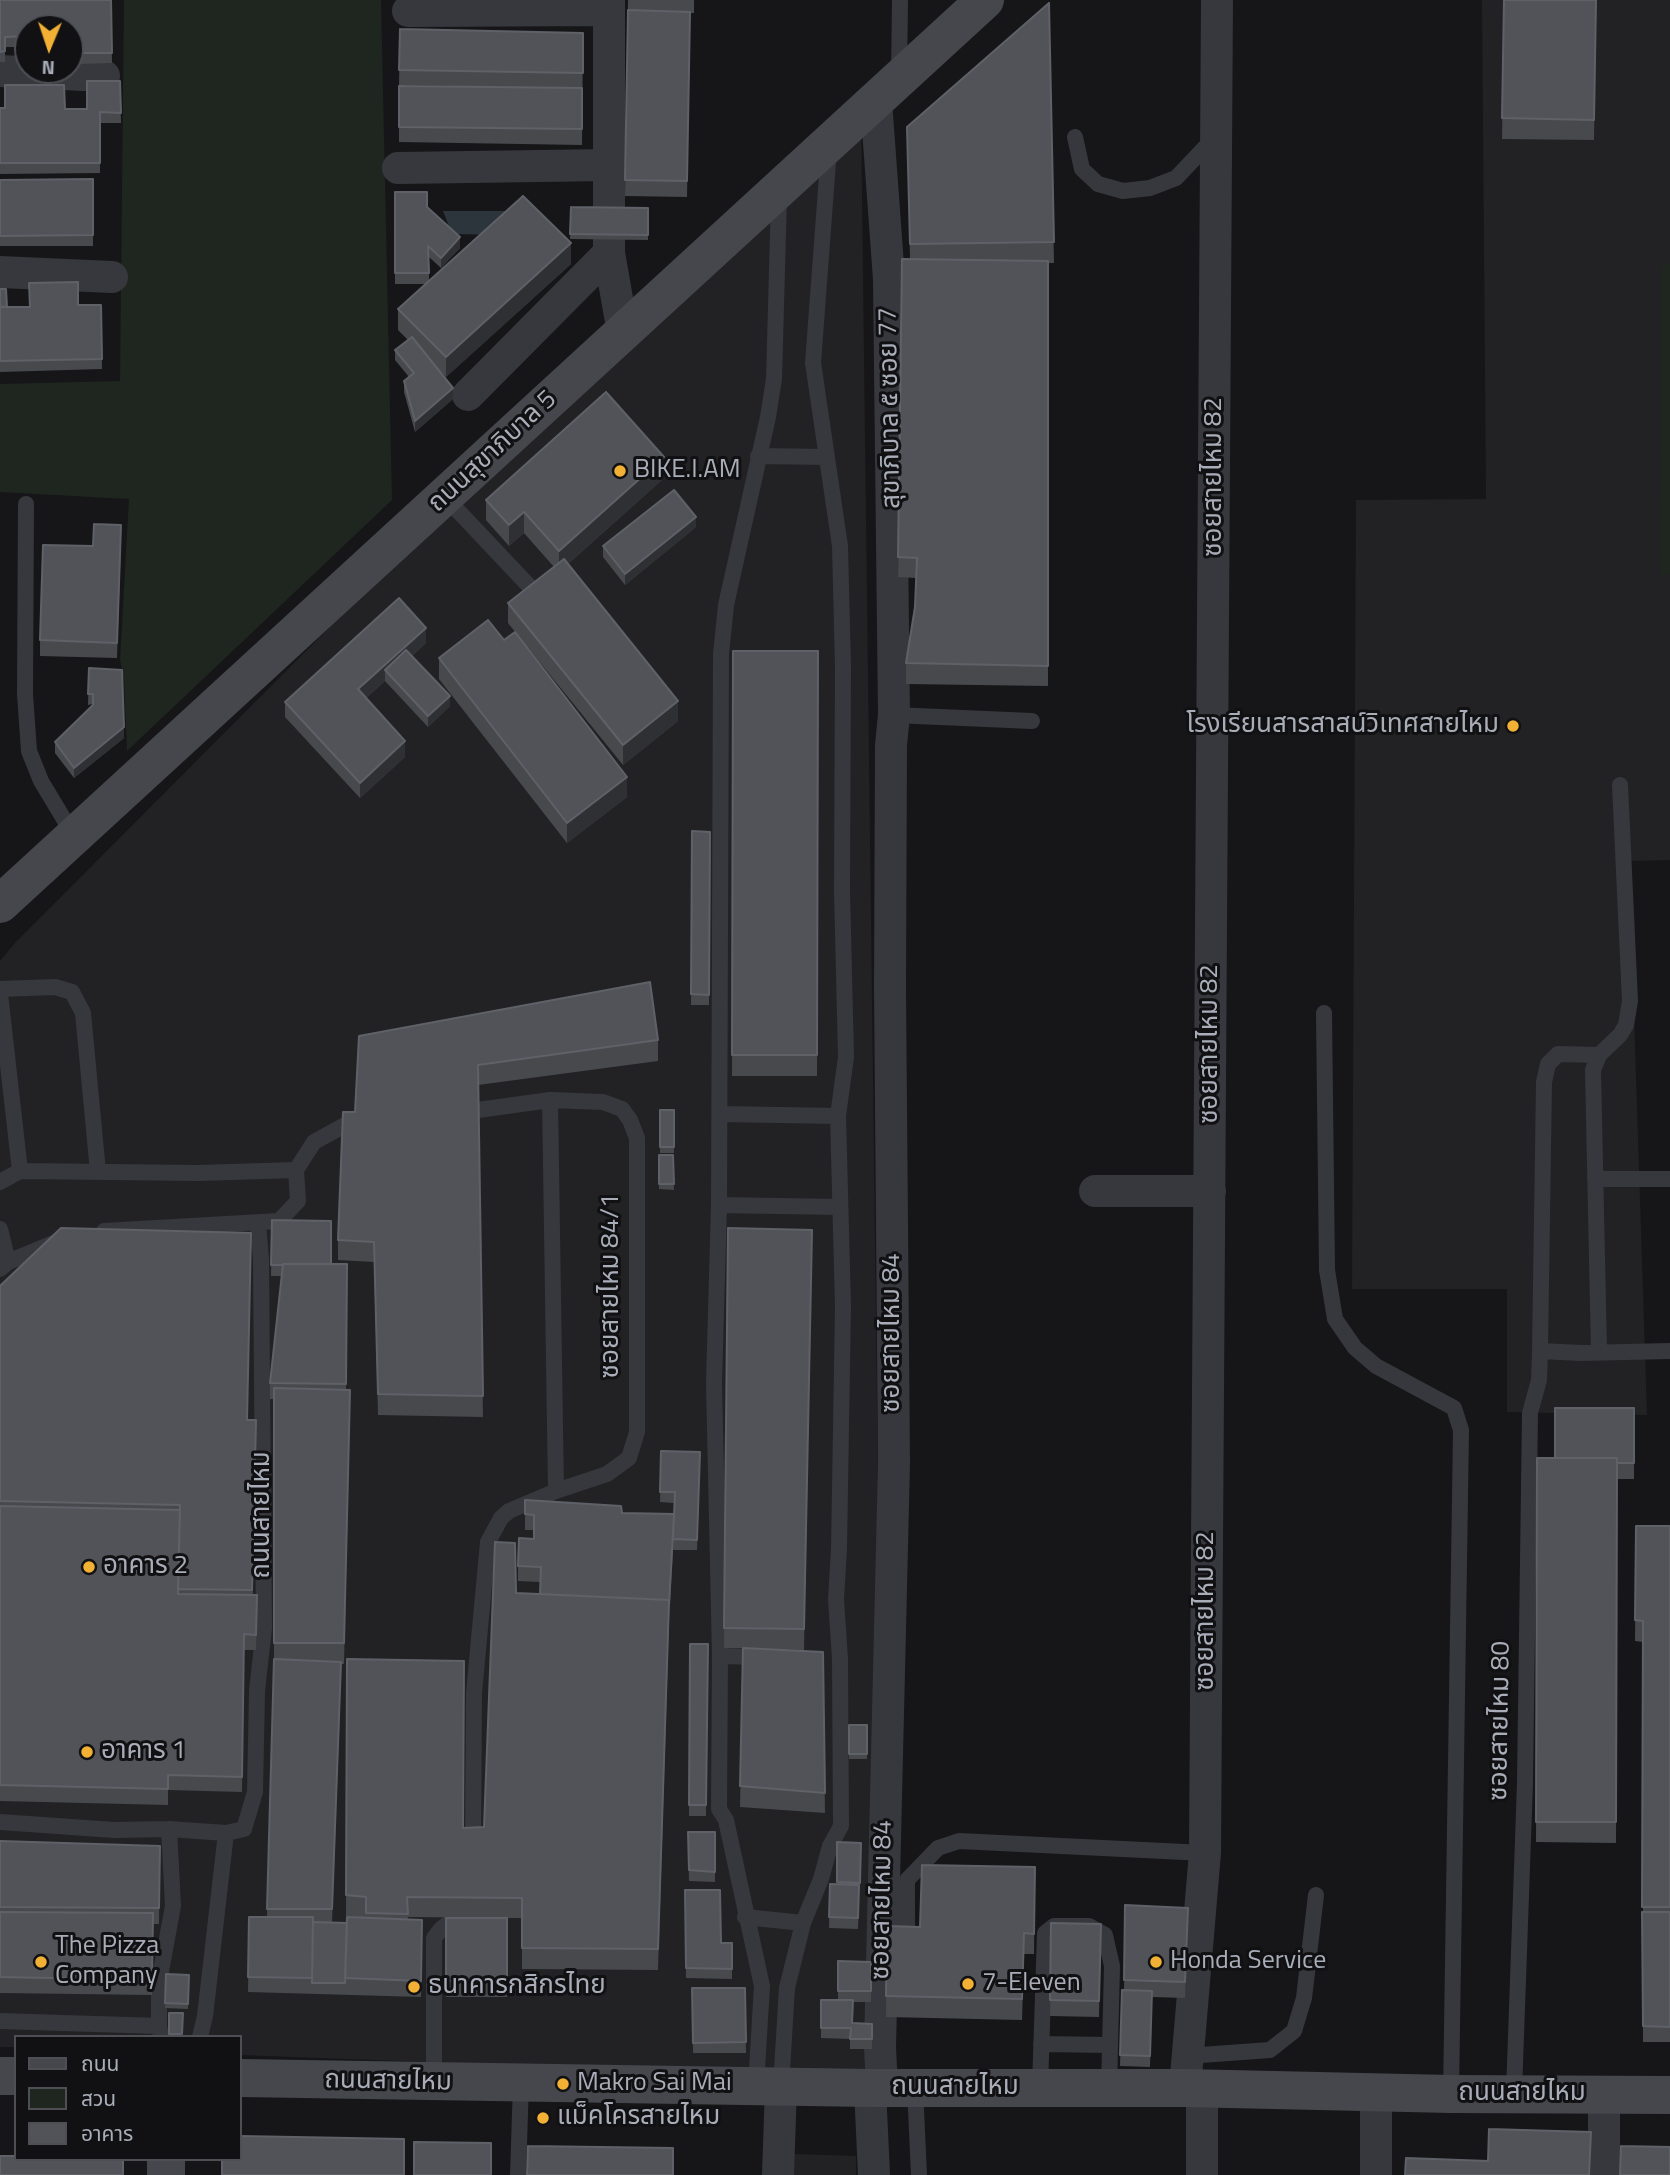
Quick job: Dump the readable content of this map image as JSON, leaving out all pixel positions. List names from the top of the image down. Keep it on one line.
{"streets":{"main road":["ถนนสุขาภิบาล 5","ถนนสายไหม"],"street":["สุขาภิบาล ๕ ซอย 77","ซอยสายไหม 82","ซอยสายไหม 84"],"lane":["ซอยสายไหม 84/1","ซอยสายไหม 80"]},"crossings":[["สุขาภิบาล ๕ ซอย 77","ถนนสุขาภิบาล 5"],["สุขาภิบาล ๕ ซอย 77","ซอยสายไหม 84"],["ซอยสายไหม 82","ถนนสายไหม"],["ซอยสายไหม 84","ถนนสายไหม"],["ถนนสายไหม","ซอยสายไหม 80"]],"places":["BIKE.I.AM","โรงเรียนสารสาสน์วิเทศสายไหม","อาคาร 2","อาคาร 1","The Pizza Company","Honda Service","7-Eleven","ธนาคารกสิกรไทย","Makro Sai Mai","แม็คโครสายไหม"],"legend":["ถนน","สวน","อาคาร"],"north":"bottom"}
